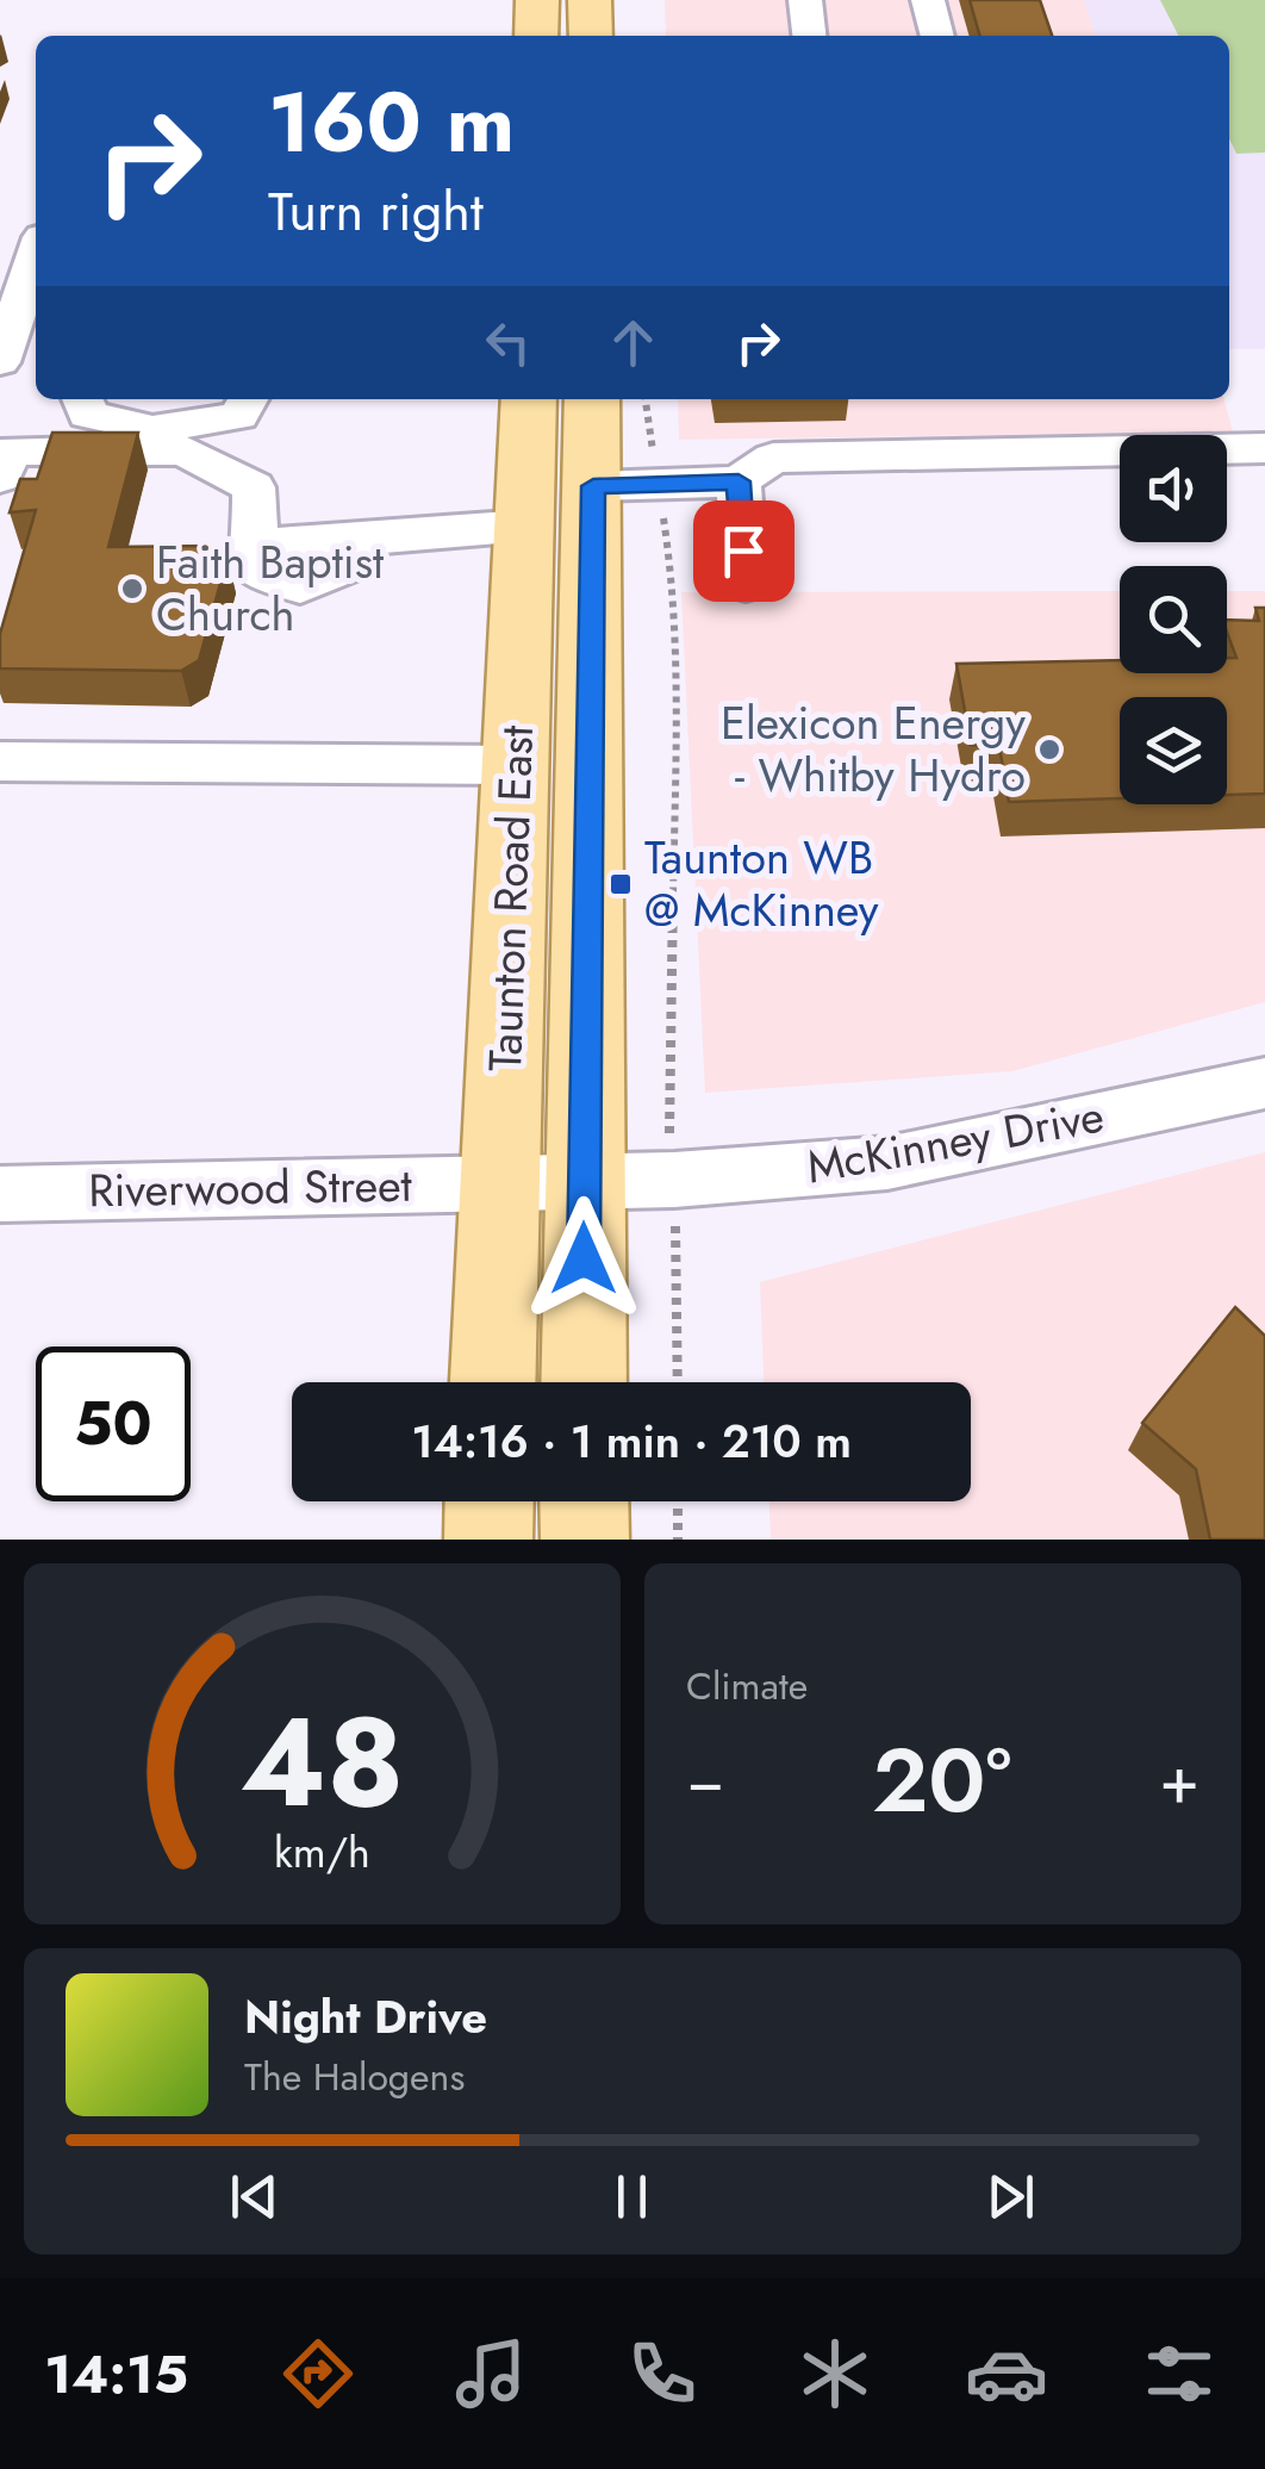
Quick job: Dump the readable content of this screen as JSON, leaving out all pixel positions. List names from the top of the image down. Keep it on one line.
{"streets":{"main road":["Taunton Road East"],"street":["McKinney Drive","Riverwood Street"]},"crossings":[["Taunton Road East","McKinney Drive"],["Taunton Road East","Riverwood Street"],["McKinney Drive","Riverwood Street"]],"places":{"other":["Faith Baptist Church","Elexicon Energy - Whitby Hydro"],"transit":["Taunton WB @ McKinney"]},"page":{"turn":["160 m","Turn right"],"limit":"50","trip":"14:16 · 1 min · 210 m","tile":"Climate","heat":["−","20°","+"],"song":["Night Drive","The Halogens"],"tabs":"14:15","gauge":["48","km/h"]}}
